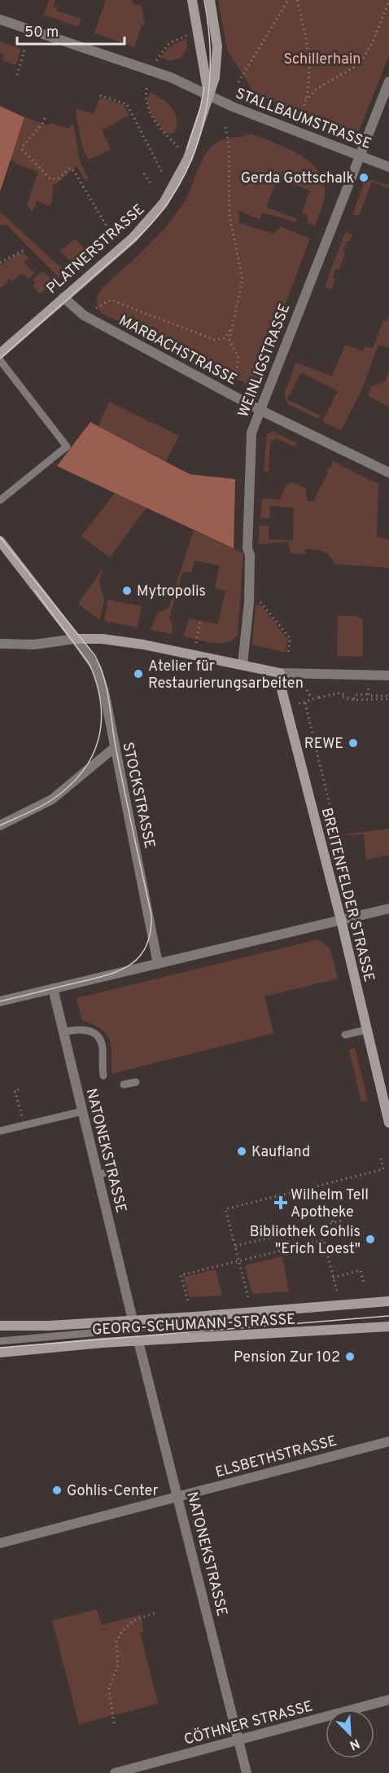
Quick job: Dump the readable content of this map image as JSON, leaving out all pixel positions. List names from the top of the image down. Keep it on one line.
{"streets":{"main road":["PLATNERSTRASSE","BREITENFELDER STRASSE","GEORG-SCHUMANN-STRASSE"],"street":["STALLBAUMSTRASSE","MARBACHSTRASSE","WEINLIGSTRASSE","STOCKSTRASSE","NATONEKSTRASSE","ELSBETHSTRASSE","CÖTHNER STRASSE"]},"crossings":[["STALLBAUMSTRASSE","PLATNERSTRASSE"],["STALLBAUMSTRASSE","WEINLIGSTRASSE"],["PLATNERSTRASSE","MARBACHSTRASSE"],["MARBACHSTRASSE","WEINLIGSTRASSE"],["NATONEKSTRASSE","GEORG-SCHUMANN-STRASSE"],["NATONEKSTRASSE","ELSBETHSTRASSE"],["NATONEKSTRASSE","CÖTHNER STRASSE"]],"parks":["Schillerhain"],"places":{"other":["Gerda Gottschalk","Mytropolis","Atelier für Restaurierungsarbeiten","REWE","Kaufland","Bibliothek Gohlis \"Erich Loest\"","Pension Zur 102","Gohlis-Center"],"health":["Wilhelm Tell Apotheke"]},"scale_bar":"50 m","north":"bottom right"}
